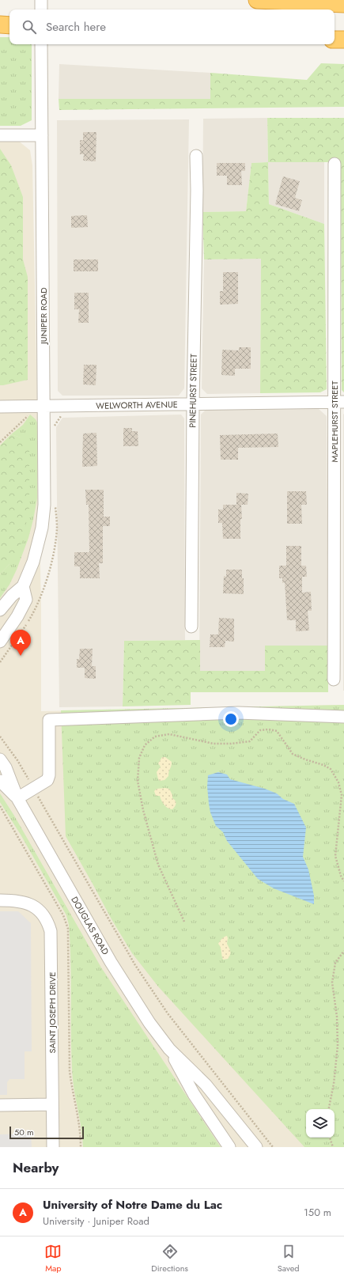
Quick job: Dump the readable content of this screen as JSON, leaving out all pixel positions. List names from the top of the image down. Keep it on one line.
{"streets":{"street":["JUNIPER ROAD","PINEHURST STREET","WELWORTH AVENUE","MAPLEHURST STREET","DOUGLAS ROAD","SAINT JOSEPH DRIVE"]},"crossings":[["JUNIPER ROAD","WELWORTH AVENUE"],["PINEHURST STREET","WELWORTH AVENUE"],["WELWORTH AVENUE","MAPLEHURST STREET"]],"scale_bar":"50 m","page":{"search":"Search here","pins":"A","scale":"50 m","heading":"Nearby","list":[{"mark":"A","name":"University of Notre Dame du Lac","note":"University · Juniper Road","value":"150 m"}],"nav":["Map","Directions","Saved"]}}
